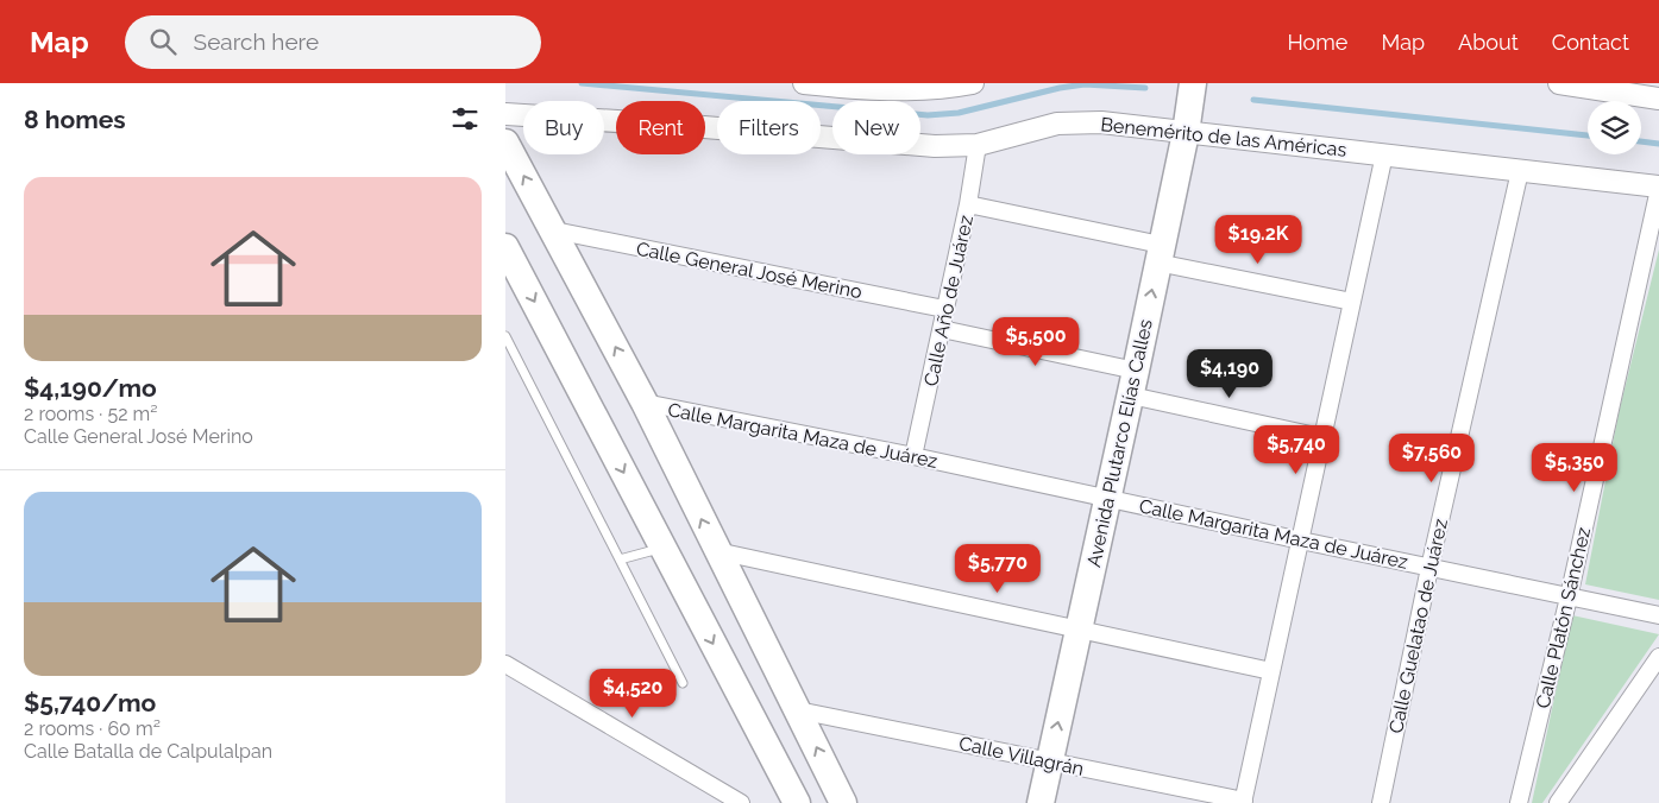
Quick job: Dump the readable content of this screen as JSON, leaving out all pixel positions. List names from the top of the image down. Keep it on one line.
{"streets":{"main road":["Avenida Plutarco Elías Calles"],"street":["Benemérito de las Américas","Calle General José Merino","Calle Año de Juárez","Calle Margarita Maza de Juárez","Calle Platón Sánchez","Calle Guelatao de Juárez","Calle Villagrán"]},"crossings":[["Benemérito de las Américas","Calle Año de Juárez"],["Benemérito de las Américas","Avenida Plutarco Elías Calles"],["Benemérito de las Américas","Calle Platón Sánchez"],["Benemérito de las Américas","Calle Guelatao de Juárez"],["Calle General José Merino","Calle Año de Juárez"],["Calle Año de Juárez","Calle Margarita Maza de Juárez"],["Calle Margarita Maza de Juárez","Avenida Plutarco Elías Calles"],["Calle Margarita Maza de Juárez","Calle Platón Sánchez"],["Calle Margarita Maza de Juárez","Calle Guelatao de Juárez"],["Avenida Plutarco Elías Calles","Calle Villagrán"]],"one_way":["Avenida Plutarco Elías Calles"],"page":{"header":"Map","search":"Search here","nav":["Home","Map","About","Contact"],"heading":"8 homes","chip":["Buy","Rent","Filters","New"],"list":[{"name":"$4,190/mo","note":"2 rooms · 52 m² · Calle General José Merino"},{"name":"$5,740/mo","note":"2 rooms · 60 m² · Calle Batalla de Calpulalpan"}],"price":["$19.2K","$5,500","$4,190","$5,740","$7,560","$5,350","$5,770","$4,520"]}}
